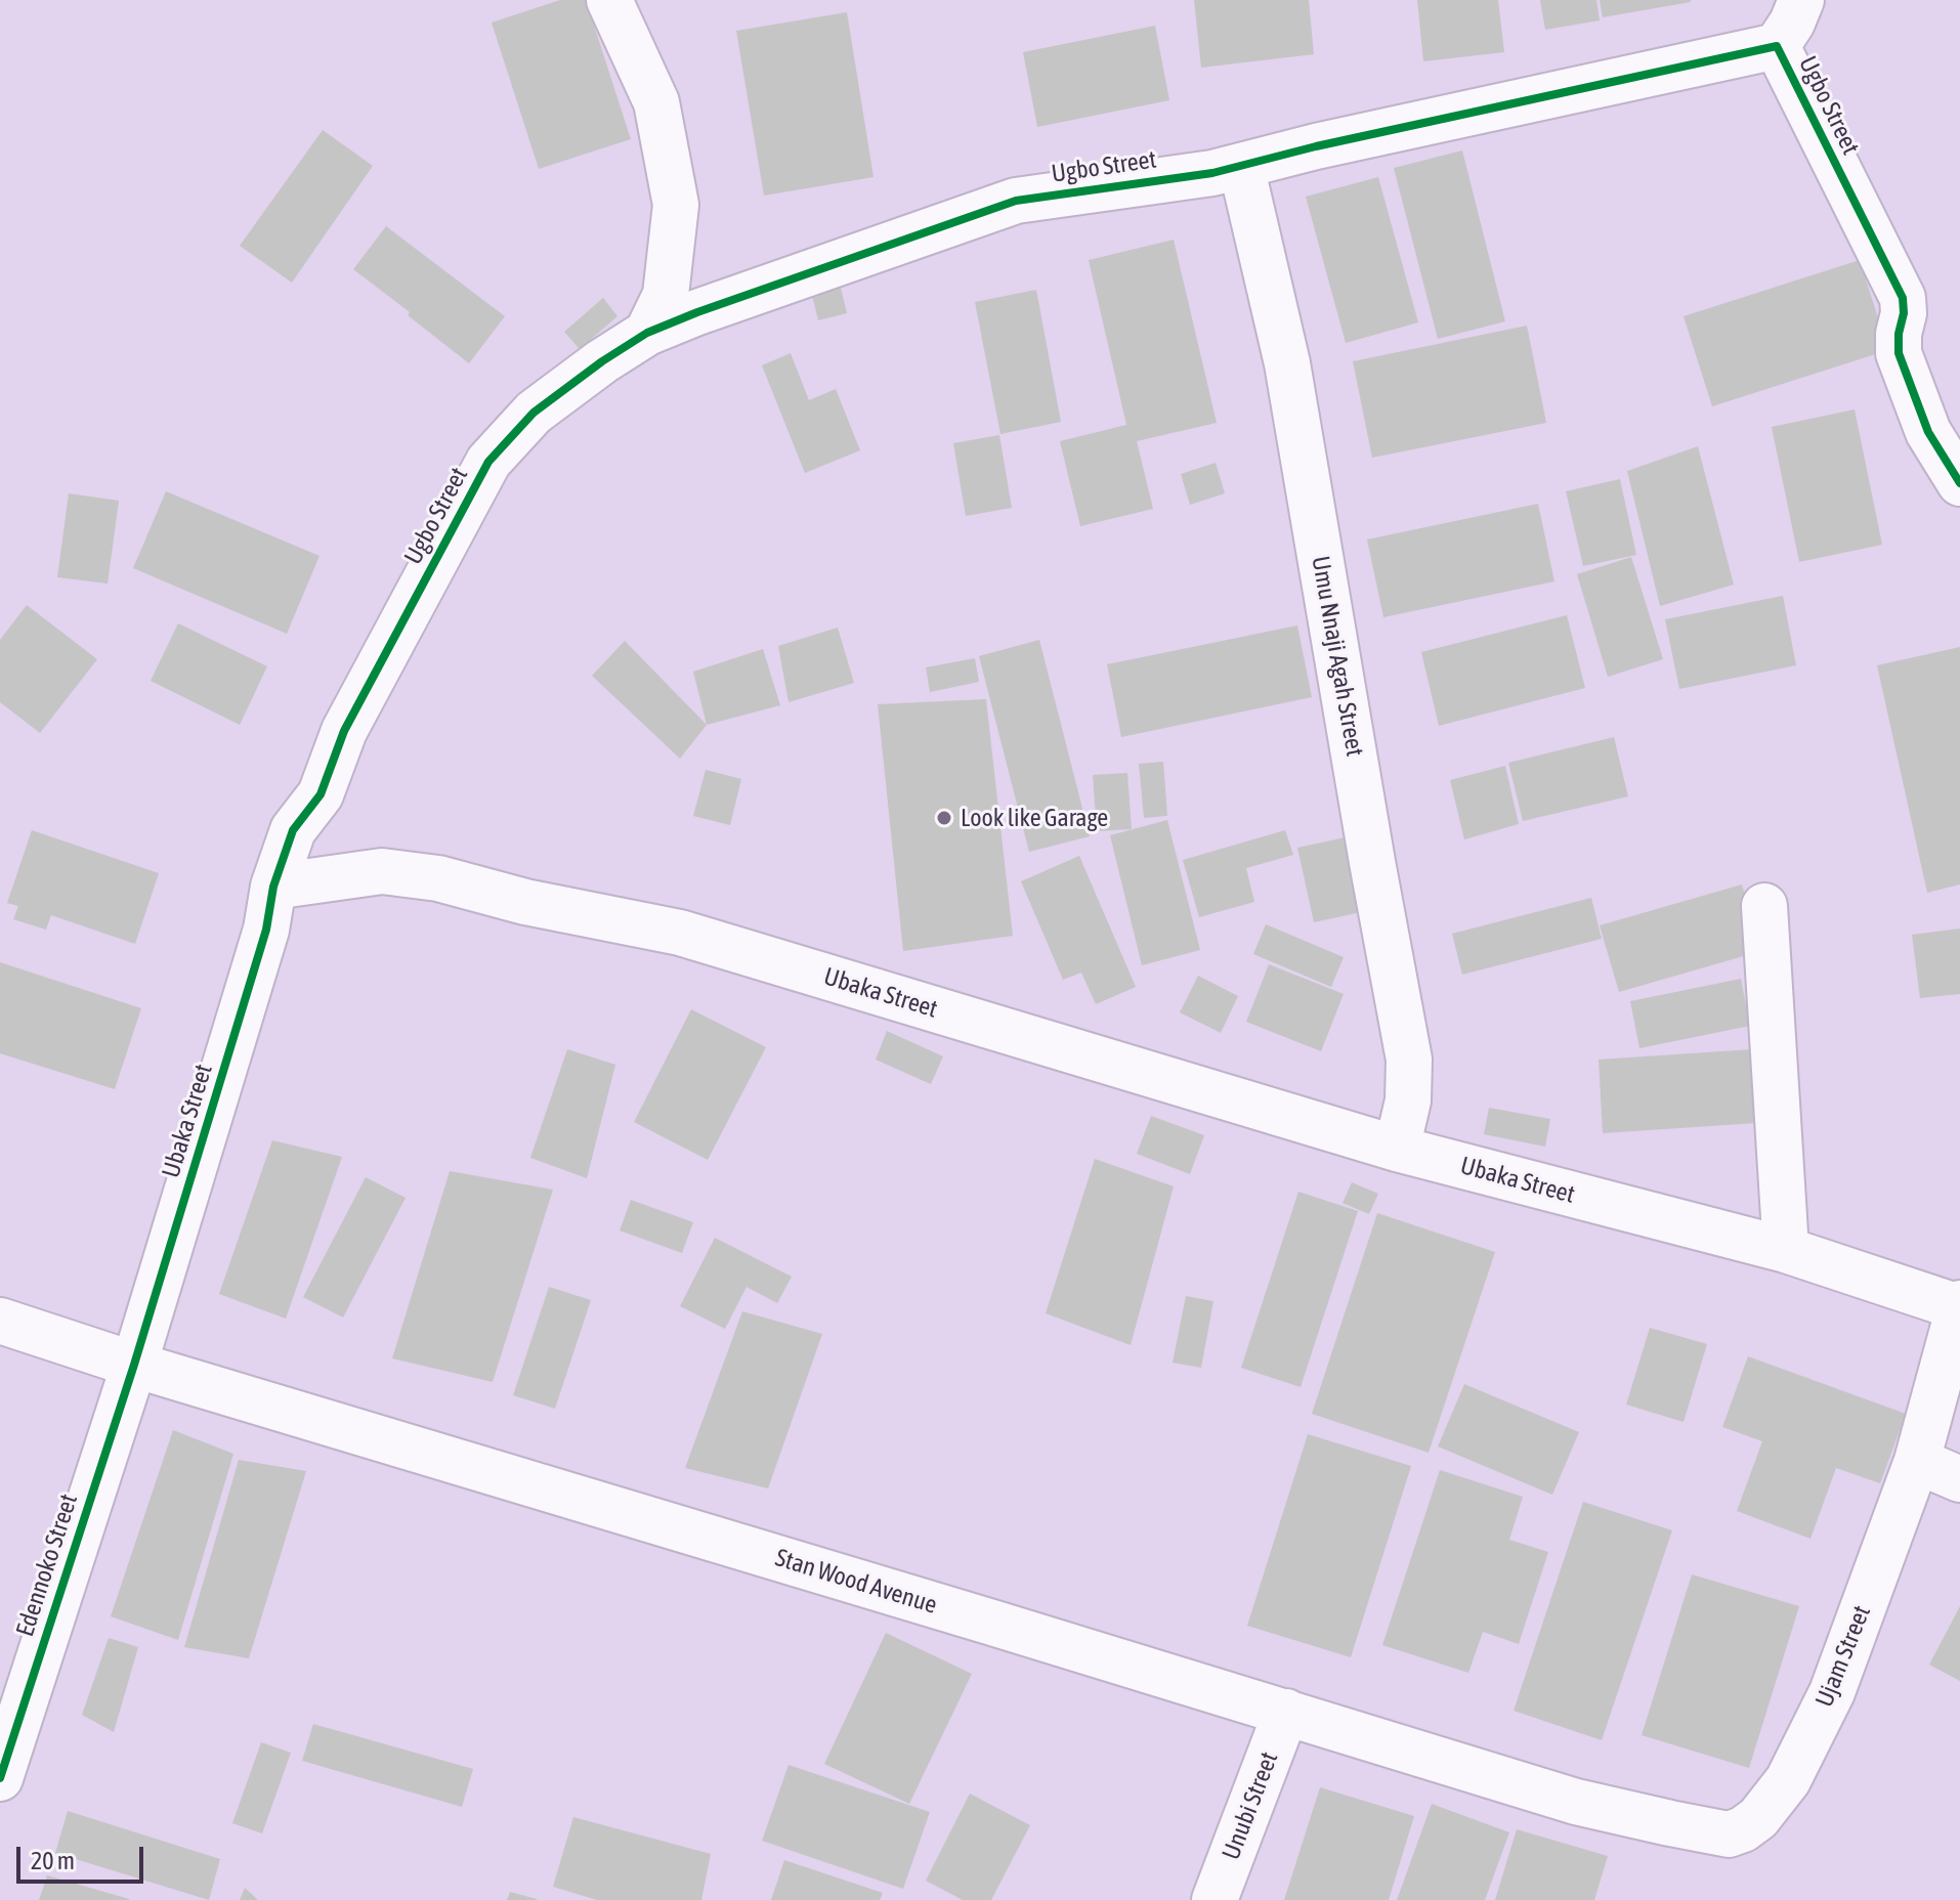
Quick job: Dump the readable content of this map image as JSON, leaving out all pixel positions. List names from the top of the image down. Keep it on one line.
{"streets":{"street":["Ugbo Street","Umu Nnaji Agah Street","Ubaka Street","Edennoko Street","Stan Wood Avenue","Ujam Street","Unubi Street"]},"crossings":[["Ugbo Street","Umu Nnaji Agah Street"],["Ugbo Street","Ubaka Street"],["Umu Nnaji Agah Street","Ubaka Street"],["Ubaka Street","Edennoko Street"],["Ubaka Street","Stan Wood Avenue"],["Ubaka Street","Ujam Street"],["Edennoko Street","Stan Wood Avenue"],["Stan Wood Avenue","Ujam Street"],["Stan Wood Avenue","Unubi Street"]],"places":["Look like Garage"],"scale_bar":"20 m"}
